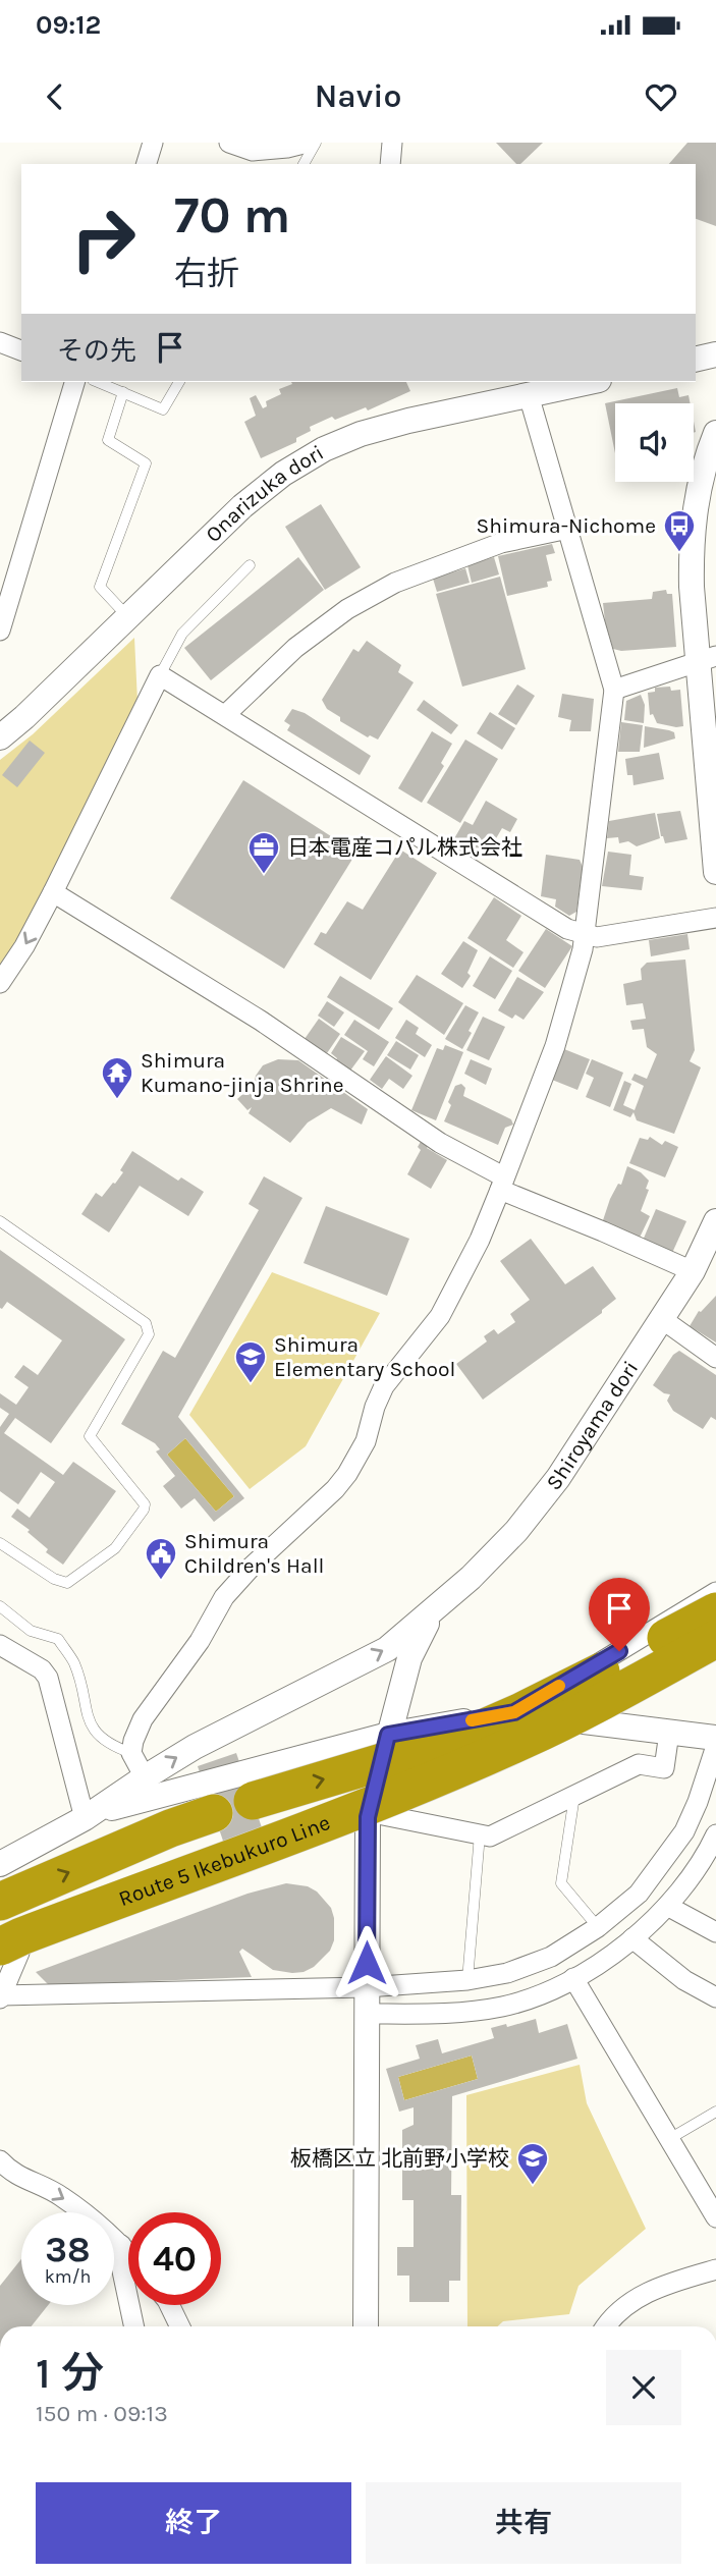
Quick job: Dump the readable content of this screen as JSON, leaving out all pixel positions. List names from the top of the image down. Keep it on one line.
{"streets":{"highway":["Route 5 Ikebukuro Line"],"street":["Onarizuka dori","Shiroyama dori"]},"places":{"bus stop":["Shimura-Nichome"],"office":["日本電産コパル株式会社"],"temple":["Shimura Kumano-jinja Shrine"],"school or university":["Shimura Elementary School","板橋区立 北前野小学校"],"public building":["Shimura Children's Hall"]},"page":{"status":"09:12","header":"Navio","turn":["70 m","右折"],"then":"その先","speed":"38 km/h","limit":"40","heading":["1 分","150 m · 09:13"],"buttons":["終了","共有"]}}
